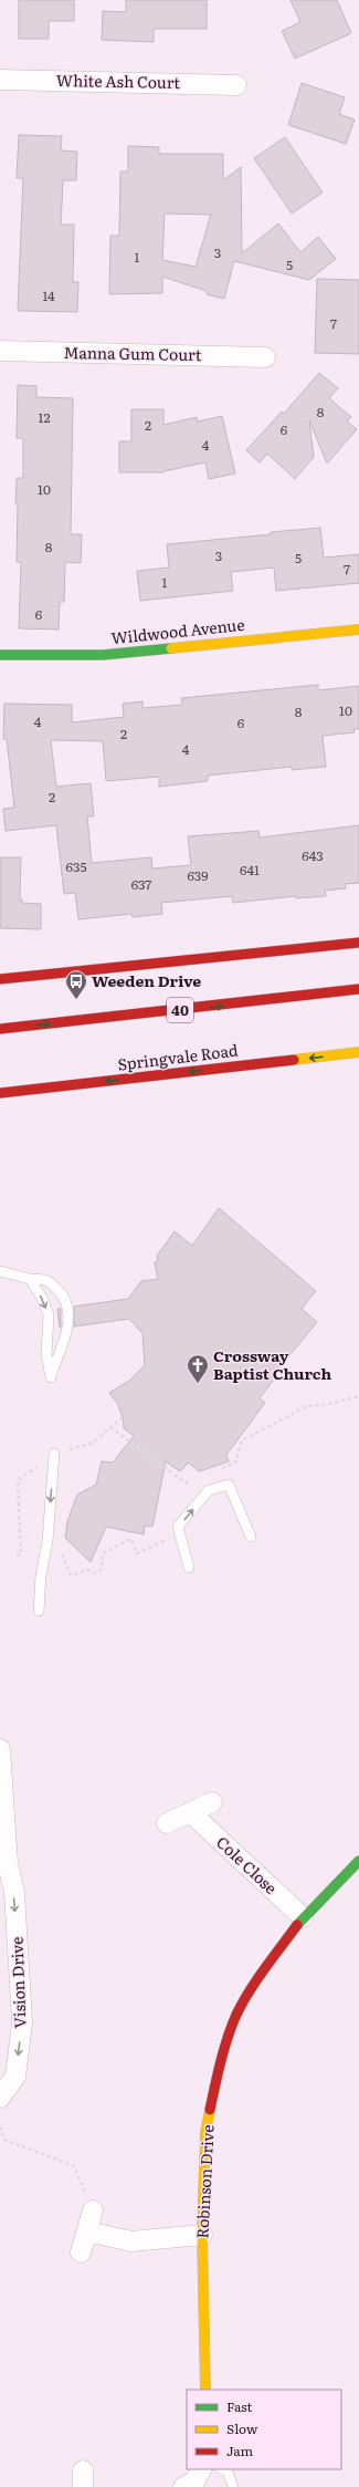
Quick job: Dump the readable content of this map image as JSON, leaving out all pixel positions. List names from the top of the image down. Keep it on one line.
{"streets":{"main road":["Wildwood Avenue","40","Springvale Road","Robinson Drive"],"street":["White Ash Court","Manna Gum Court","Cole Close","Vision Drive"]},"crossings":[["Cole Close","Robinson Drive"]],"one_way":["Vision Drive"],"places":{"bus stop":["Weeden Drive"],"church":["Crossway Baptist Church"]},"house_numbers":["3","1","5","14","7","8","12","2","6","4","10","8","3","5","7","1","6","10","8","4","6","2","4","2","643","635","641","639","637"],"legend":["Fast","Slow","Jam"]}
